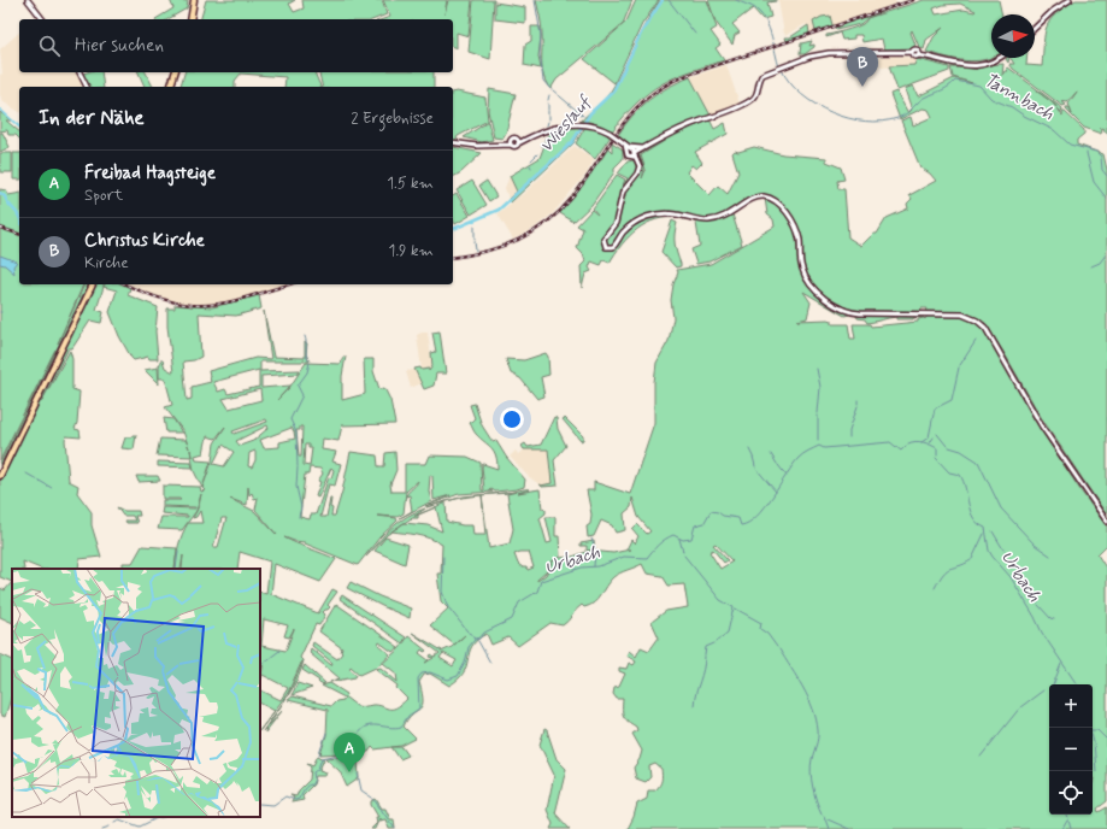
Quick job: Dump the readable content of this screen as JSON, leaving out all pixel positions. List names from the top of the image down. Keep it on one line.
{"water":["Tannbach","Wieslauf","Urbach"],"north":"right","page":{"search":"Hier suchen","pins":["B","A"],"heading":["In der Nähe","2 Ergebnisse"],"list":[{"mark":"A","name":"Freibad Hagsteige","note":"Sport","value":"1.5 km"},{"mark":"B","name":"Christus Kirche","note":"Kirche","value":"1.9 km"}],"map_buttons":["+","−"]}}
